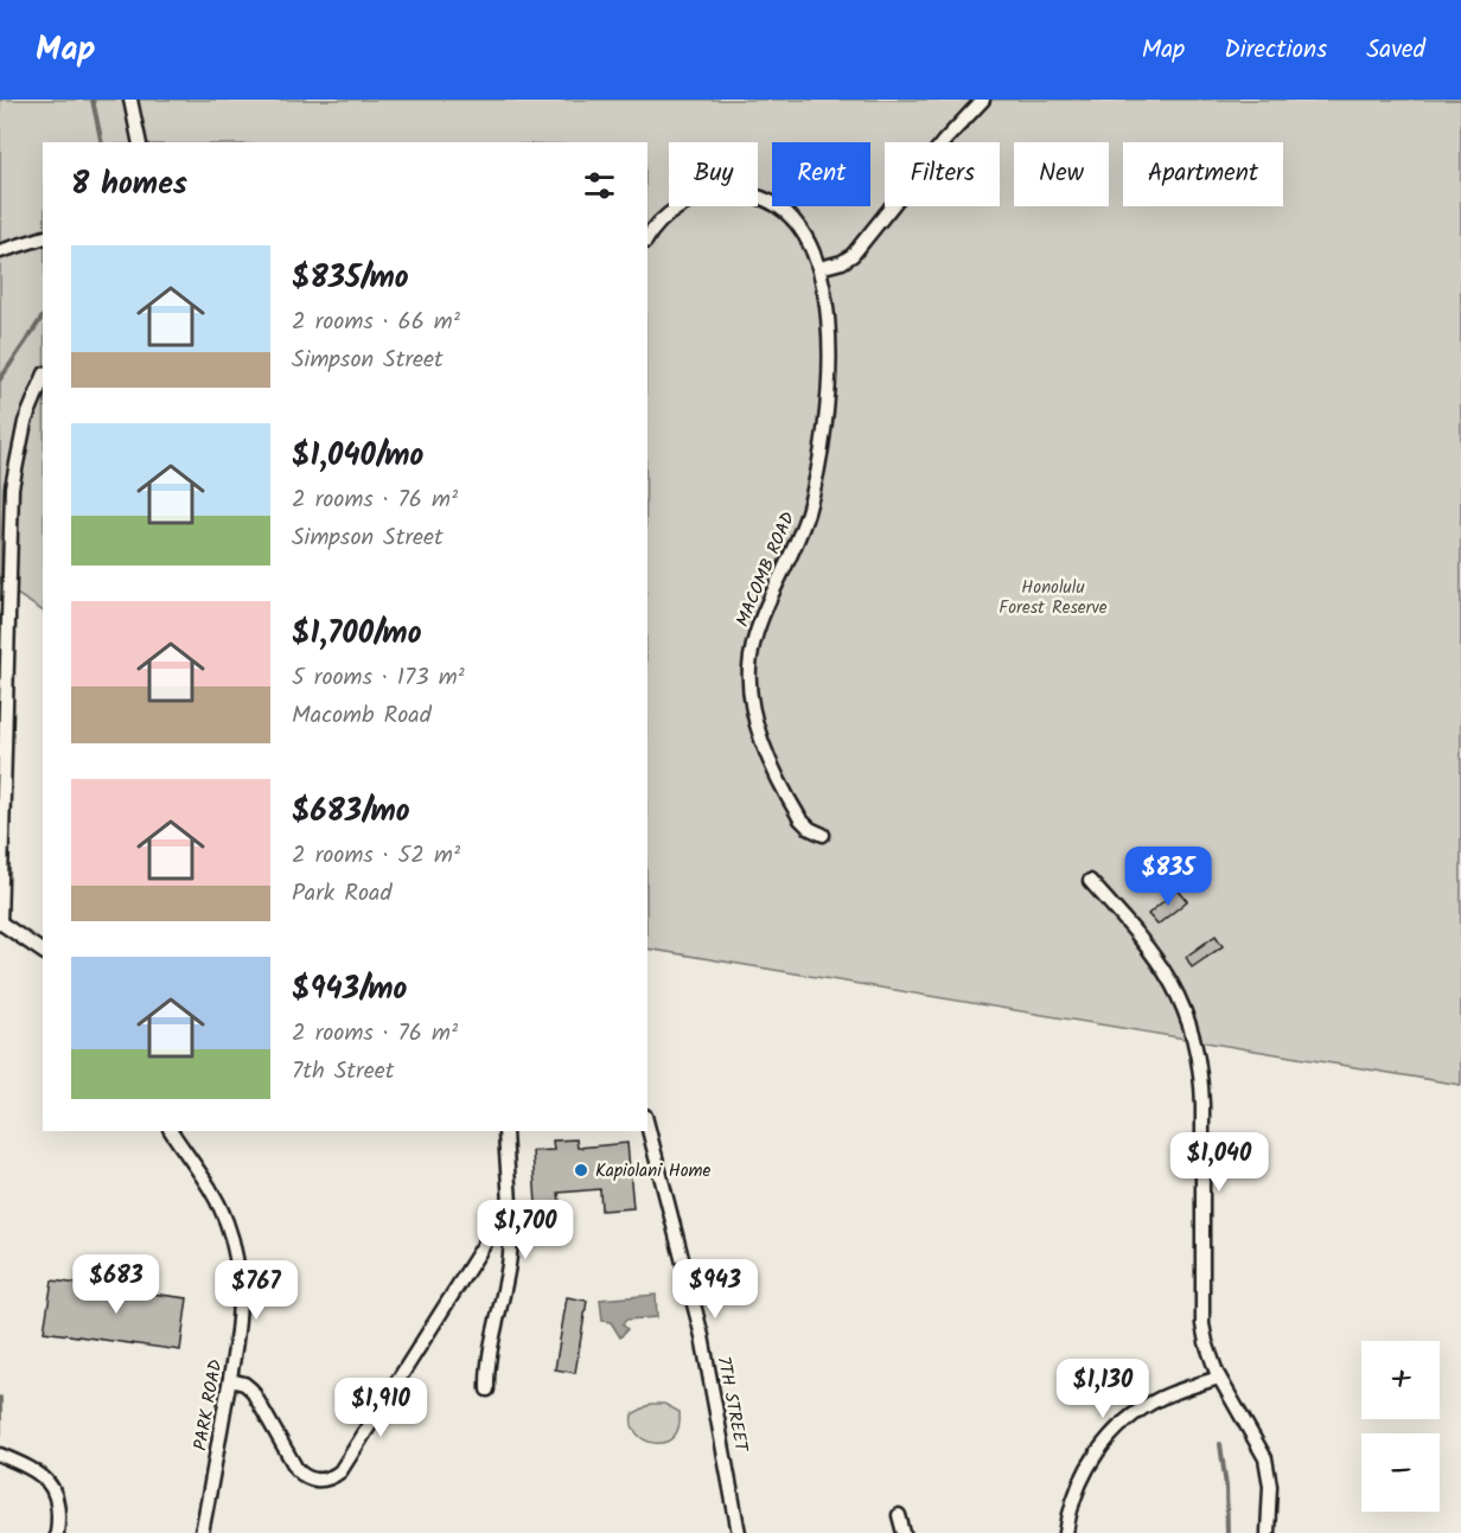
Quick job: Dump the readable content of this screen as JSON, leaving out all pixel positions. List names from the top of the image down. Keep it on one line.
{"streets":{"street":["MACOMB ROAD","7TH STREET","PARK ROAD"]},"parks":["Honolulu Forest Reserve"],"places":["Kapiolani Home"],"page":{"header":"Map","nav":["Map","Directions","Saved"],"chip":["Buy","Rent","Filters","New","Apartment"],"heading":"8 homes","list":[{"name":"$835/mo","note":"2 rooms · 66 m² · Simpson Street"},{"name":"$1,040/mo","note":"2 rooms · 76 m² · Simpson Street"},{"name":"$1,700/mo","note":"5 rooms · 173 m² · Macomb Road"},{"name":"$683/mo","note":"2 rooms · 52 m² · Park Road"},{"name":"$943/mo","note":"2 rooms · 76 m² · 7th Street"}],"price":["$835","$1,040","$1,700","$683","$943","$767","$1,130","$1,910"],"map_buttons":["+","−"]}}
